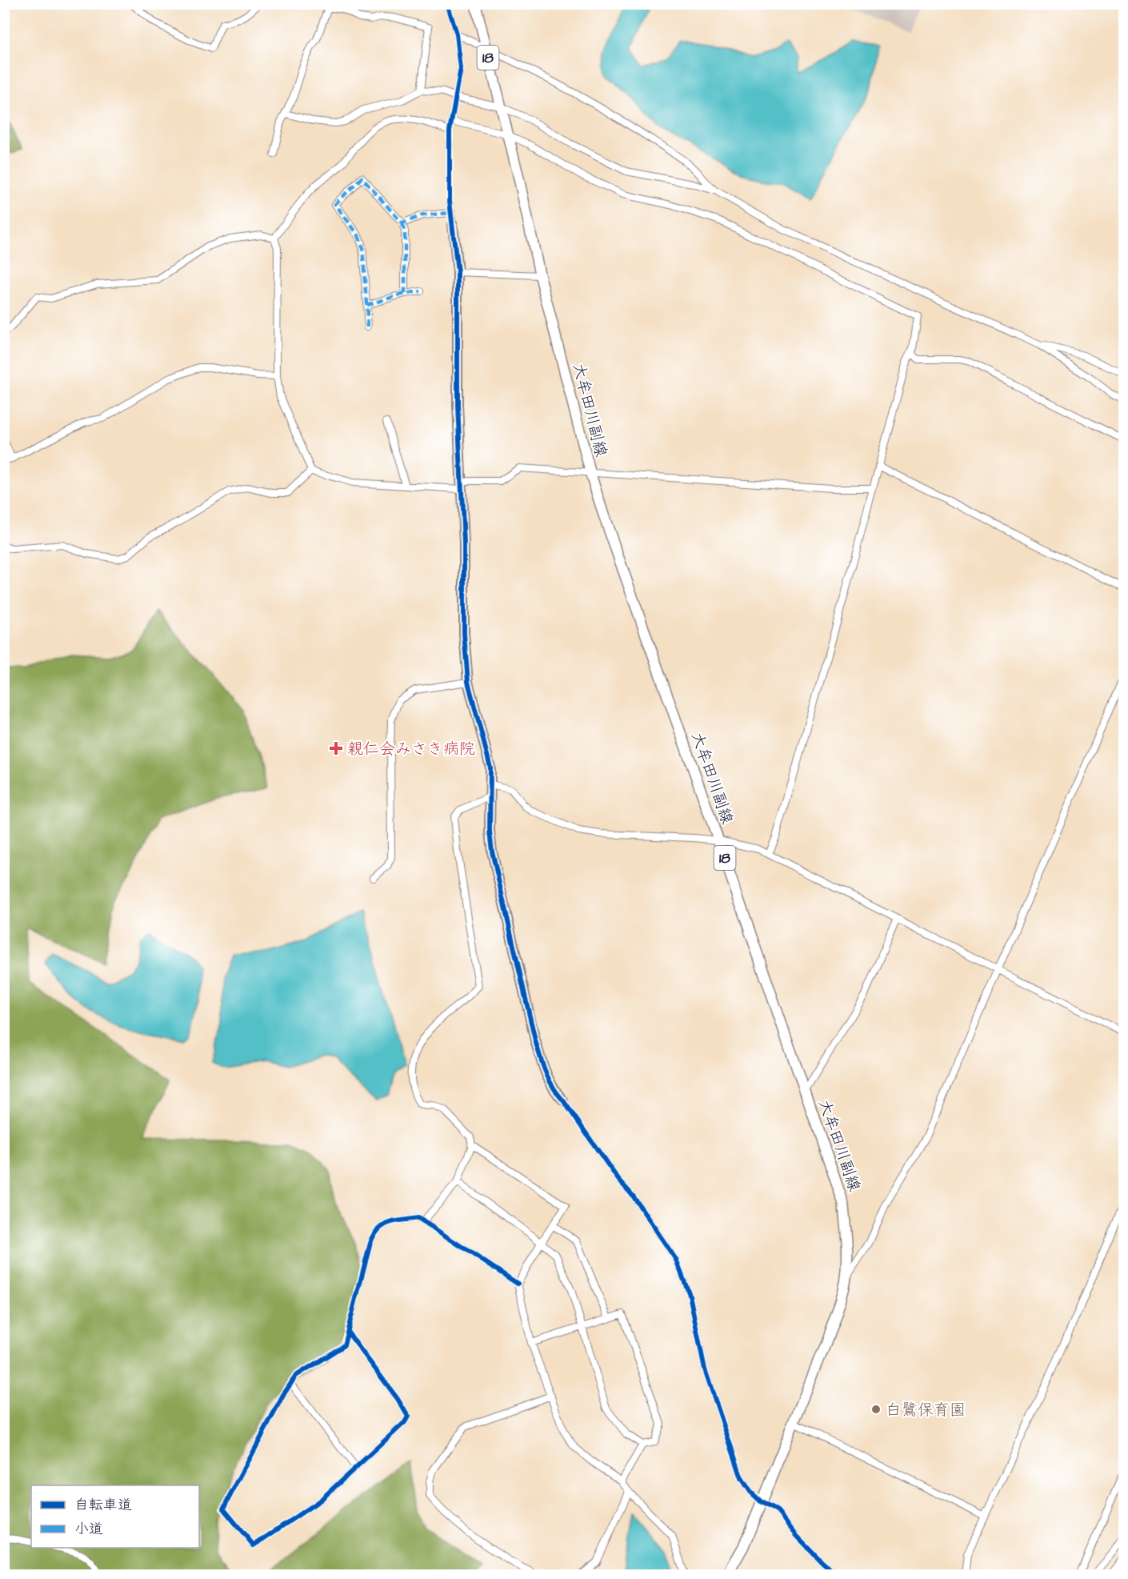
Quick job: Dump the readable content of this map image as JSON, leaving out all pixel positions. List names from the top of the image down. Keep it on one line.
{"streets":{"main road":["18","大牟田川副線"]},"places":{"health":["親仁会みさき病院"],"other":["白鷺保育園"]},"legend":["自転車道","小道"]}
